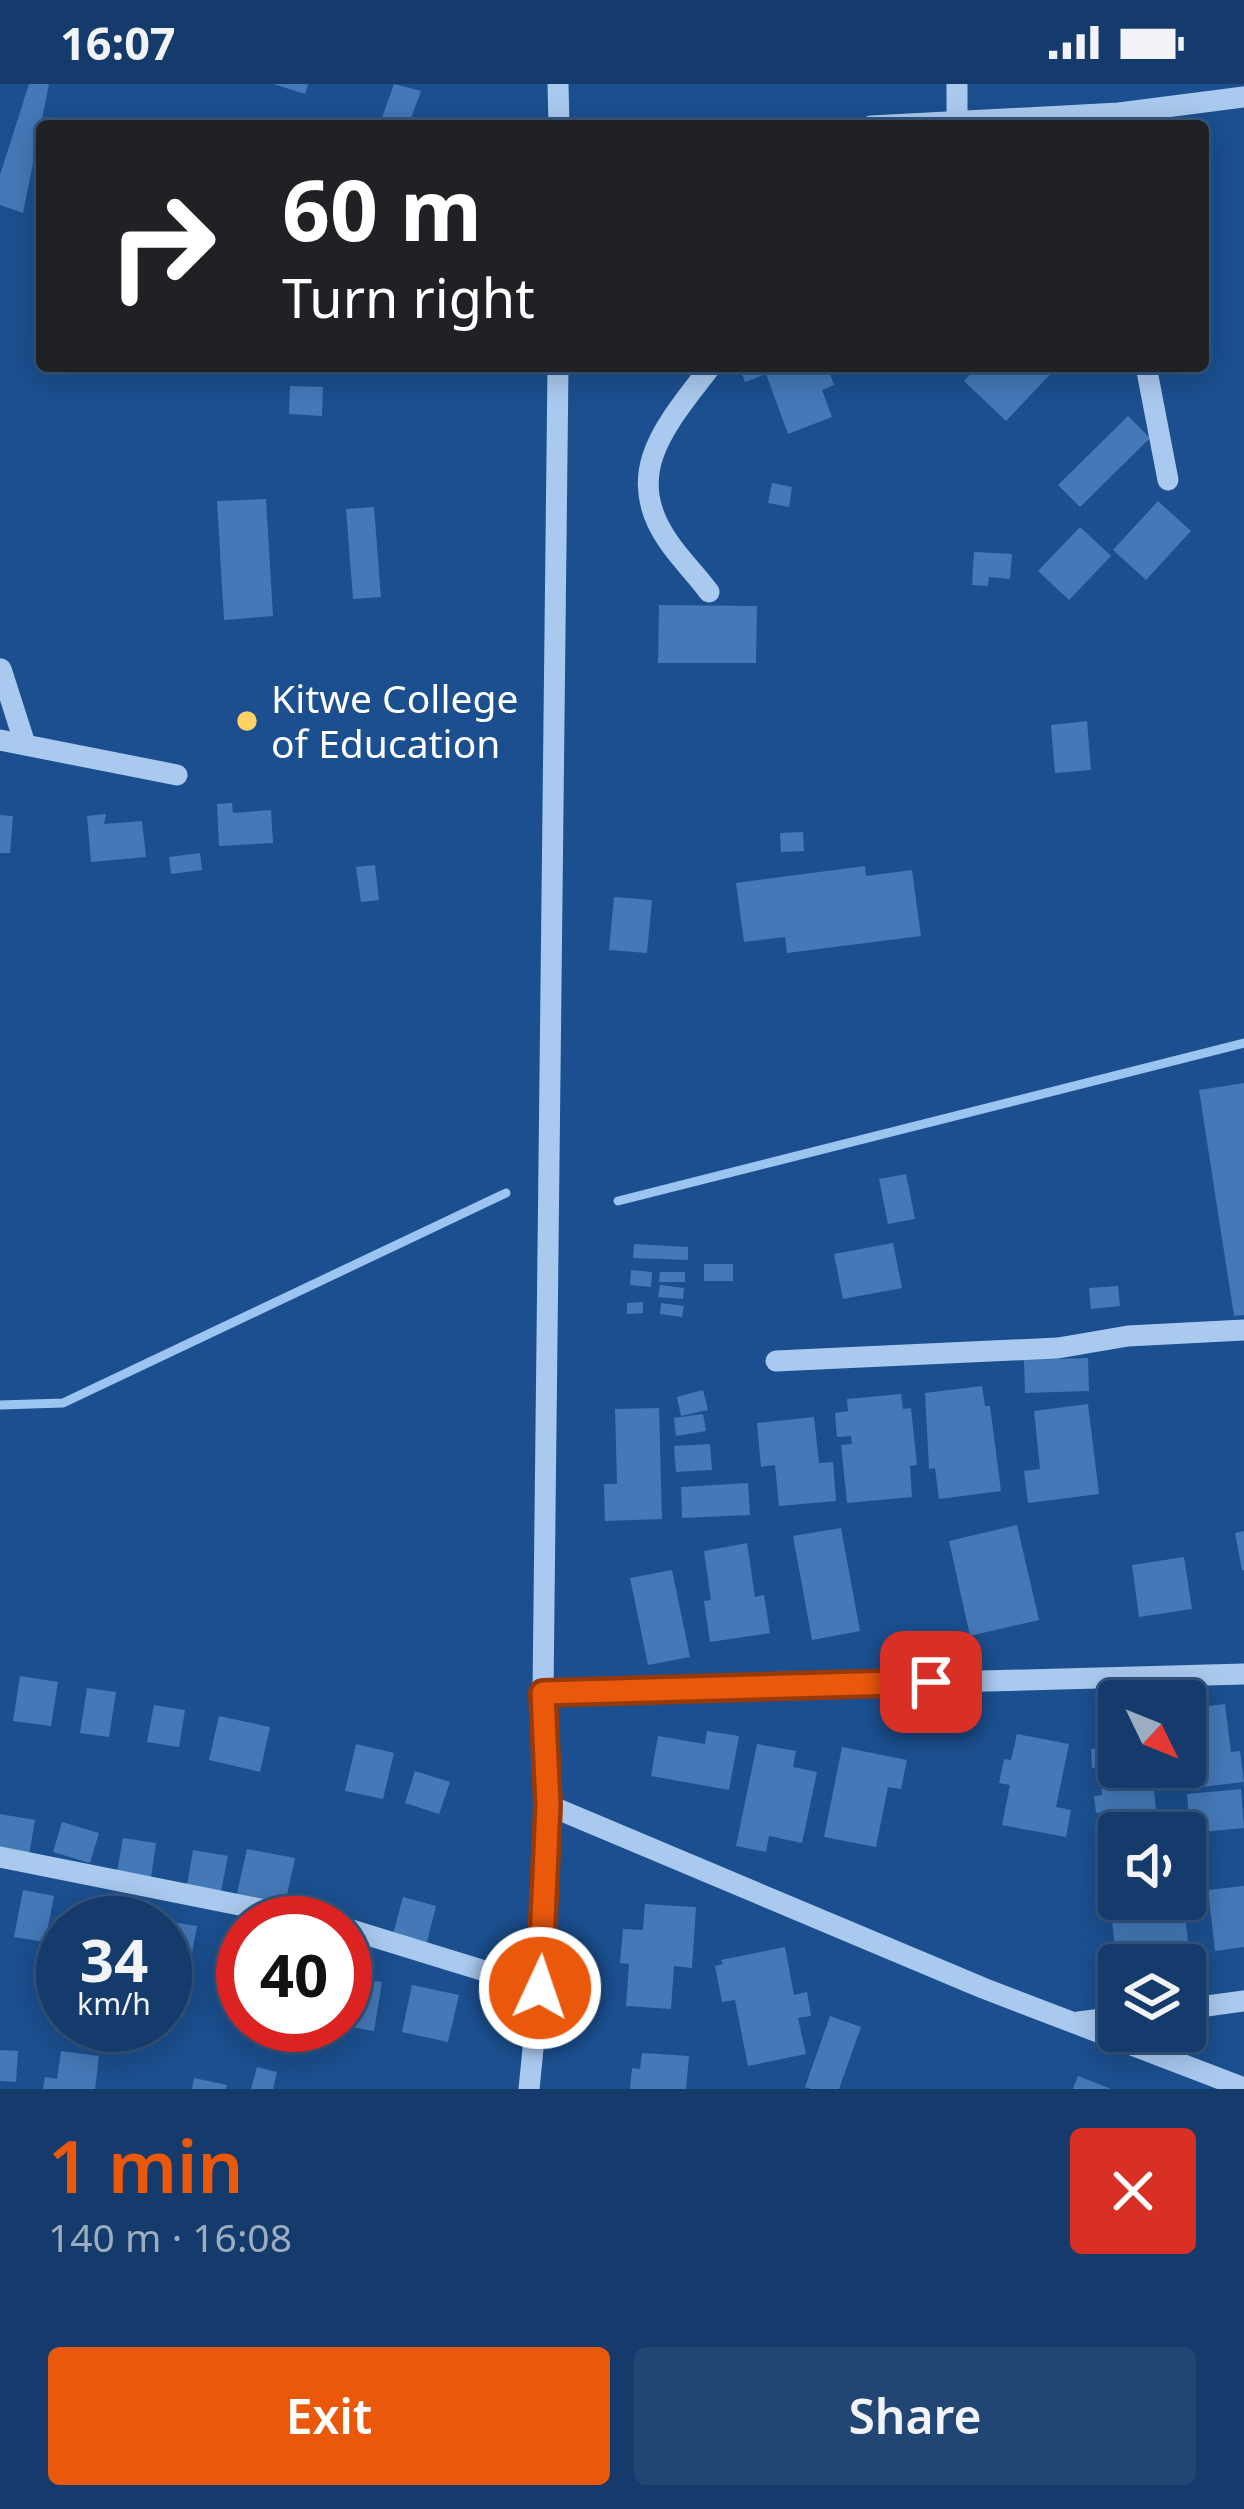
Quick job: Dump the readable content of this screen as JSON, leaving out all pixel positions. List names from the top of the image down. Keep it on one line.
{"places":["Kitwe College of Education"],"north":"bottom right","page":{"status":"16:07","turn":["60 m","Turn right"],"speed":"34 km/h","limit":"40","heading":["1 min","140 m · 16:08"],"buttons":["Exit","Share"]}}
